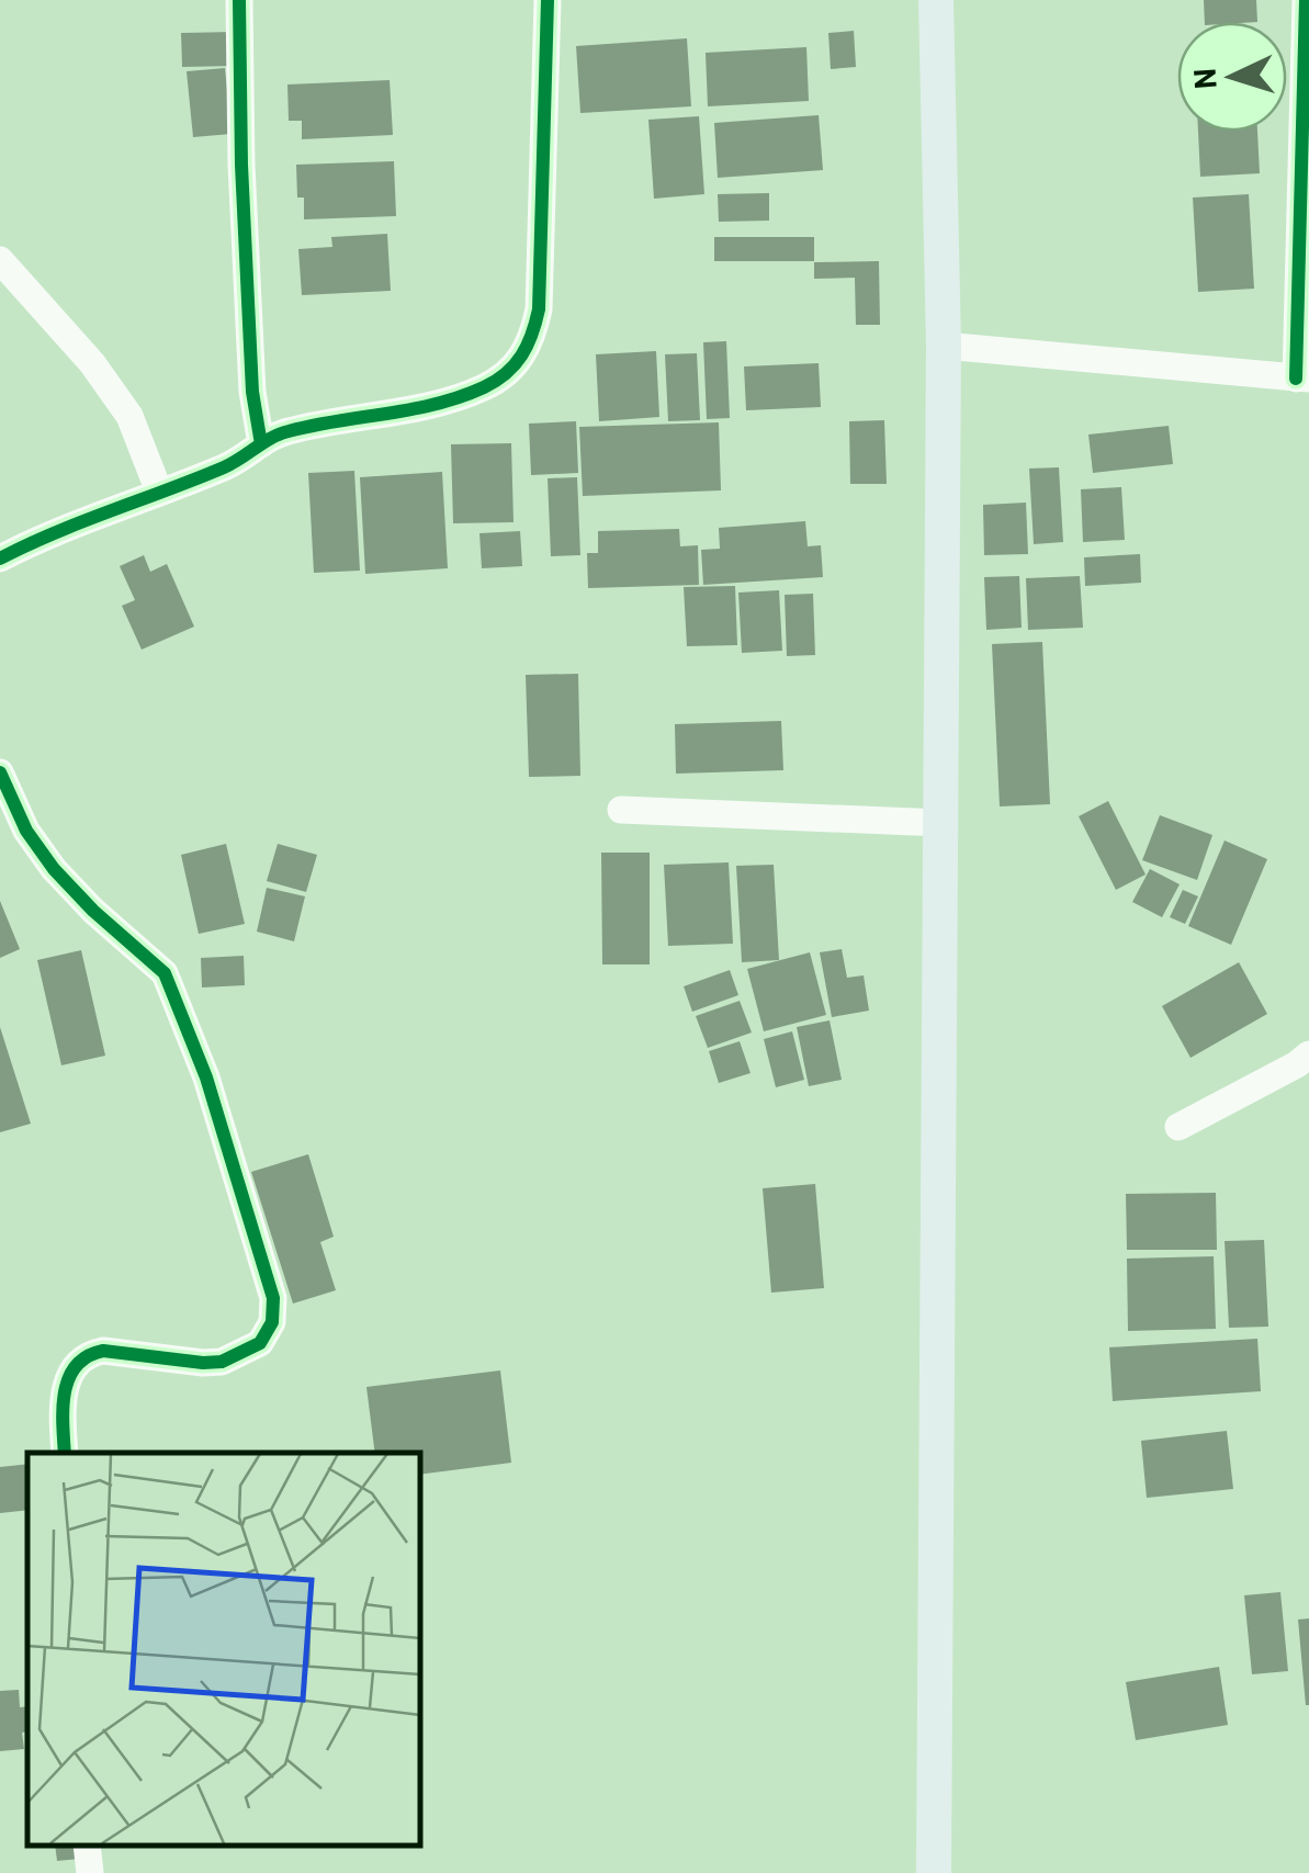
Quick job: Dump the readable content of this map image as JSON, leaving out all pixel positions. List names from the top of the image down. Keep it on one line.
{"north":"left"}
